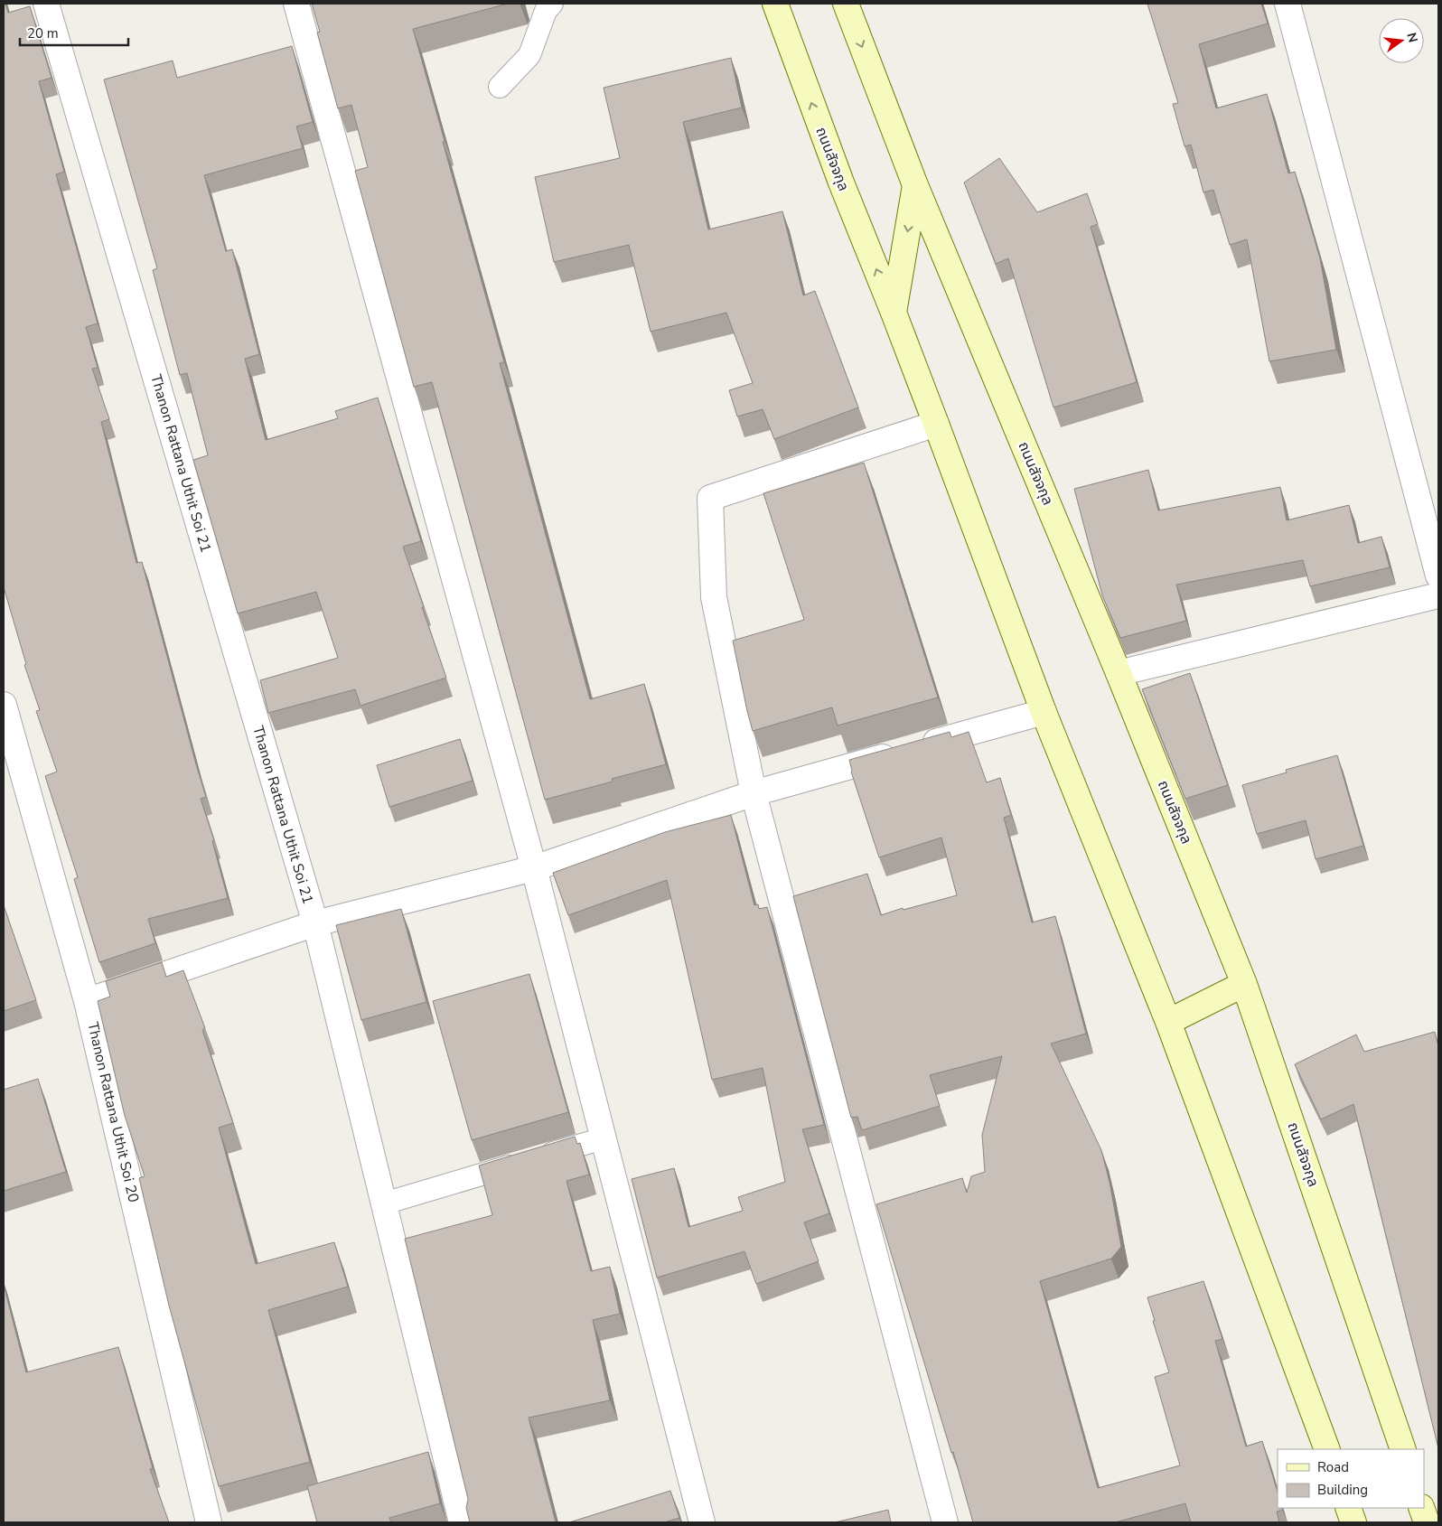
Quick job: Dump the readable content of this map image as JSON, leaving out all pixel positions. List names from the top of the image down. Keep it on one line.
{"streets":{"street":["ถนนสัจจกุล","Thanon Rattana Uthit Soi 21","Thanon Rattana Uthit Soi 20"]},"legend":["Road","Building"],"scale_bar":"20 m","north":"right"}
